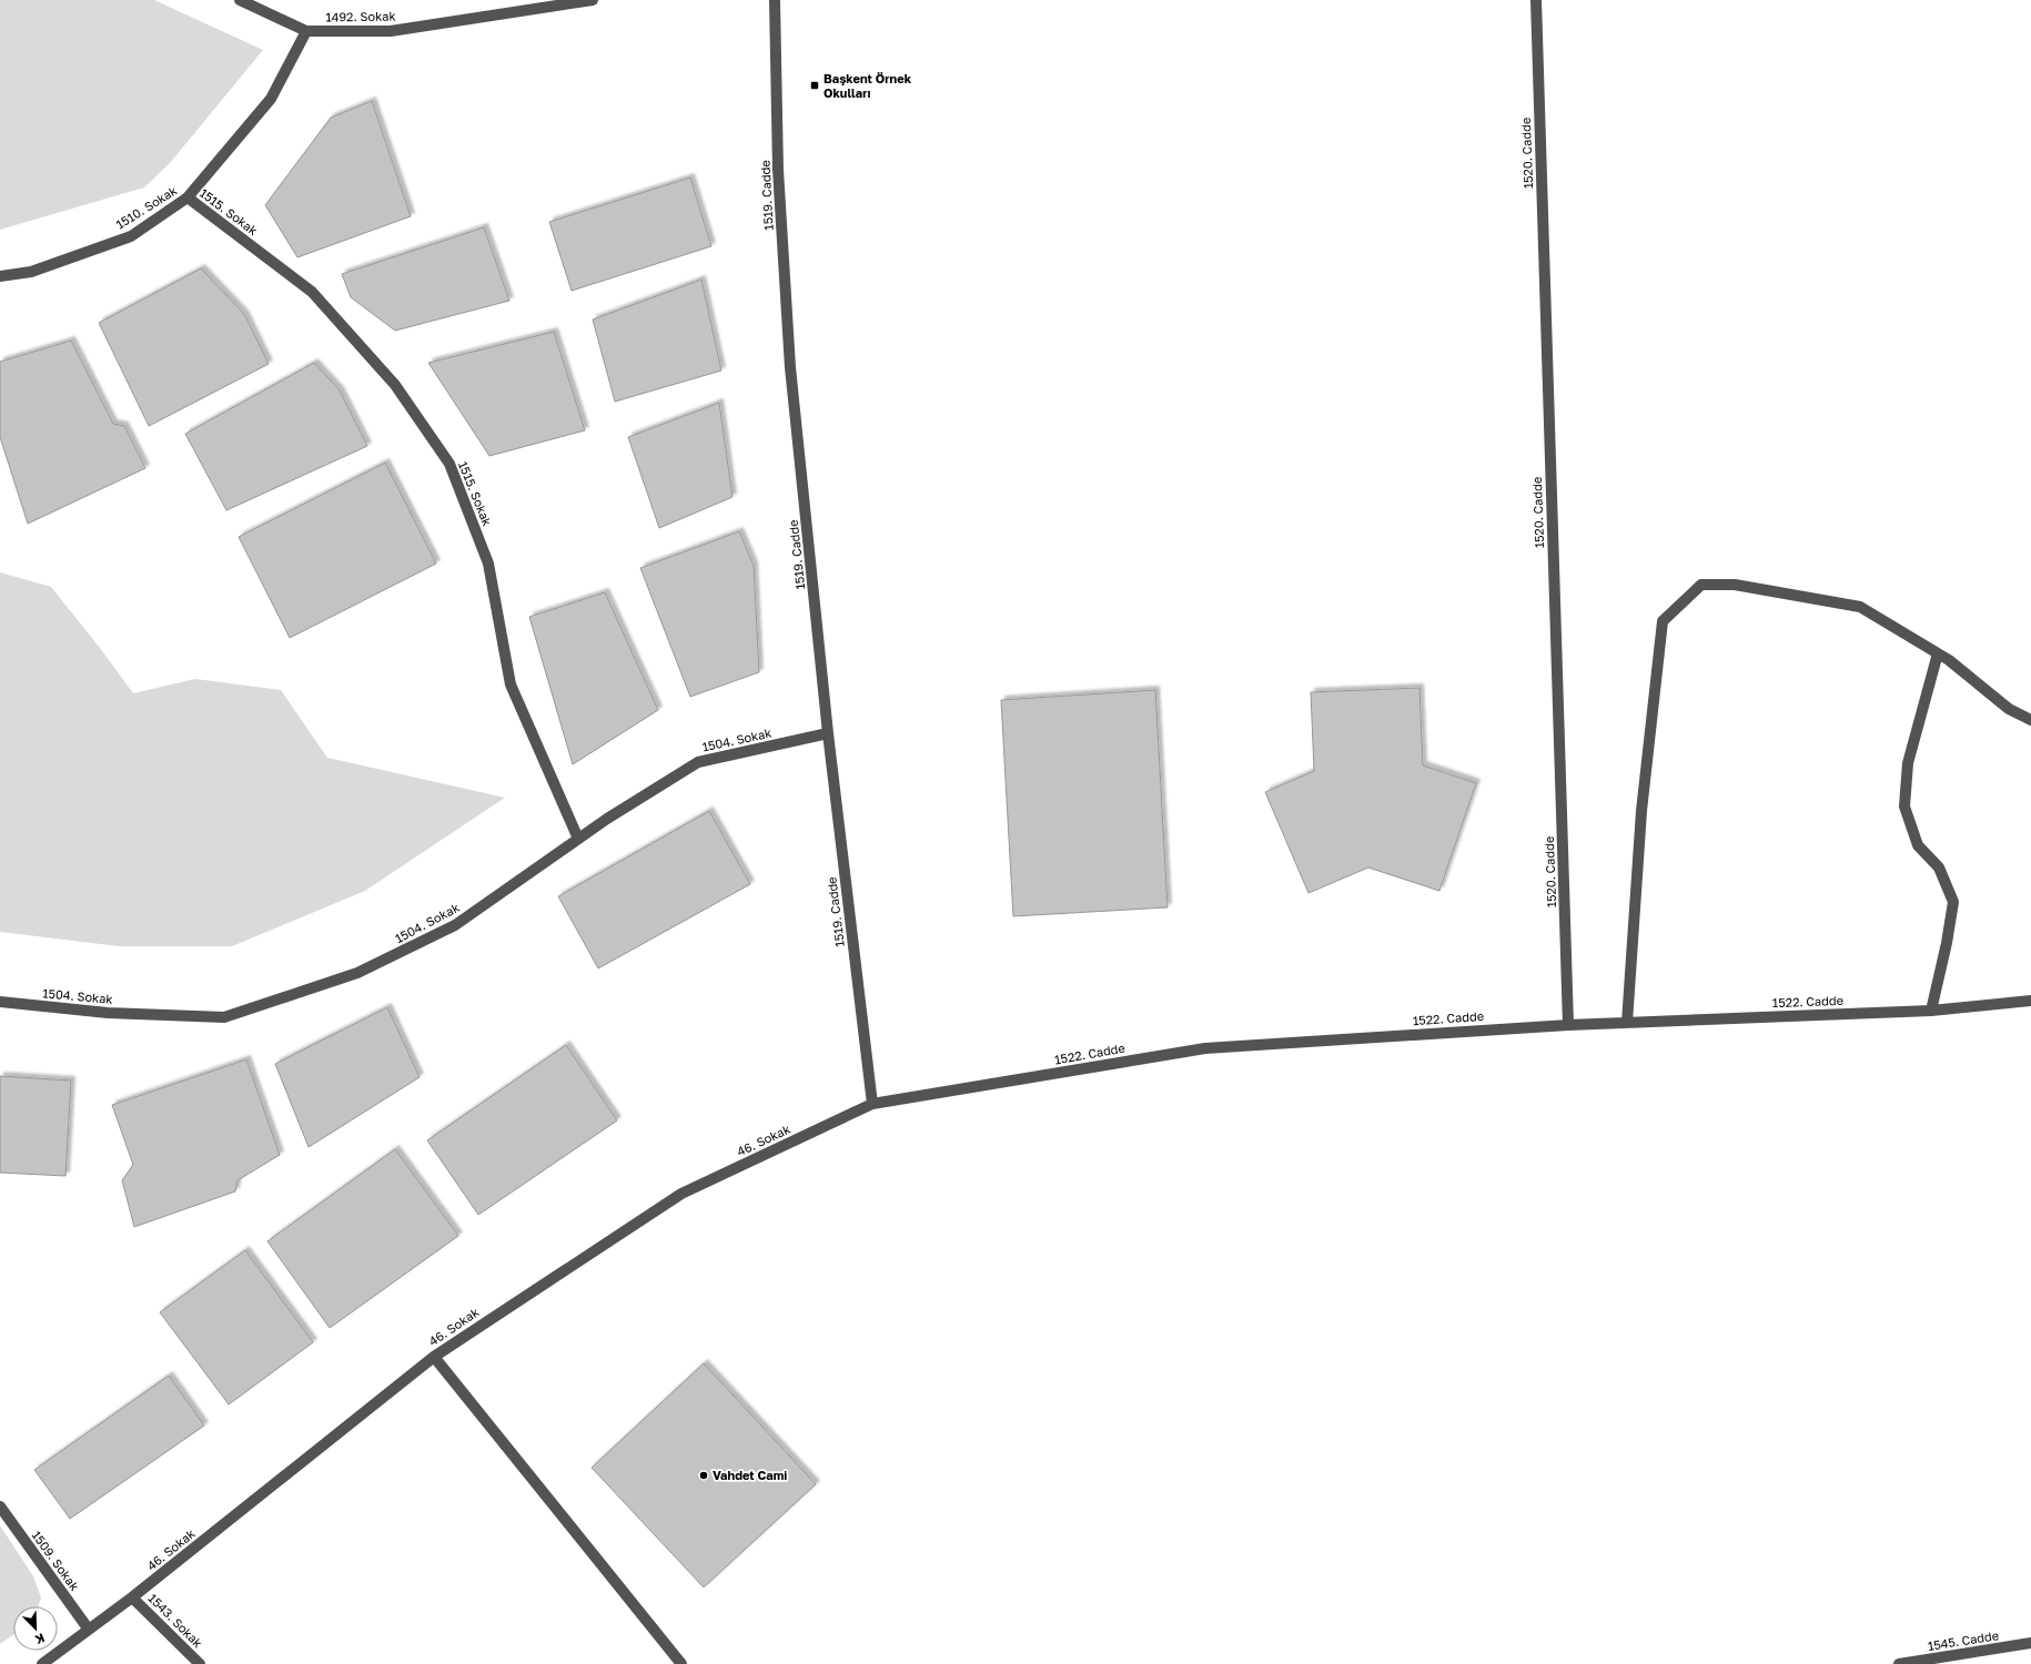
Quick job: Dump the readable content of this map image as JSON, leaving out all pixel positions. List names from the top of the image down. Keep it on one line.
{"streets":{"street":["1492. Sokak","1520. Cadde","1519. Cadde","1510. Sokak","1515. Sokak","1504. Sokak","1522. Cadde","46. Sokak","1509. Sokak","1543. Sokak","1545. Cadde"]},"crossings":[["1492. Sokak","1510. Sokak"],["1520. Cadde","1522. Cadde"],["1519. Cadde","1504. Sokak"],["1519. Cadde","1522. Cadde"],["1519. Cadde","46. Sokak"],["1510. Sokak","1515. Sokak"],["1515. Sokak","1504. Sokak"],["1522. Cadde","46. Sokak"],["46. Sokak","1509. Sokak"],["46. Sokak","1543. Sokak"]],"places":{"transit":["Başkent Örnek Okulları"],"other":["Vahdet Cami"]},"north":"bottom right"}
